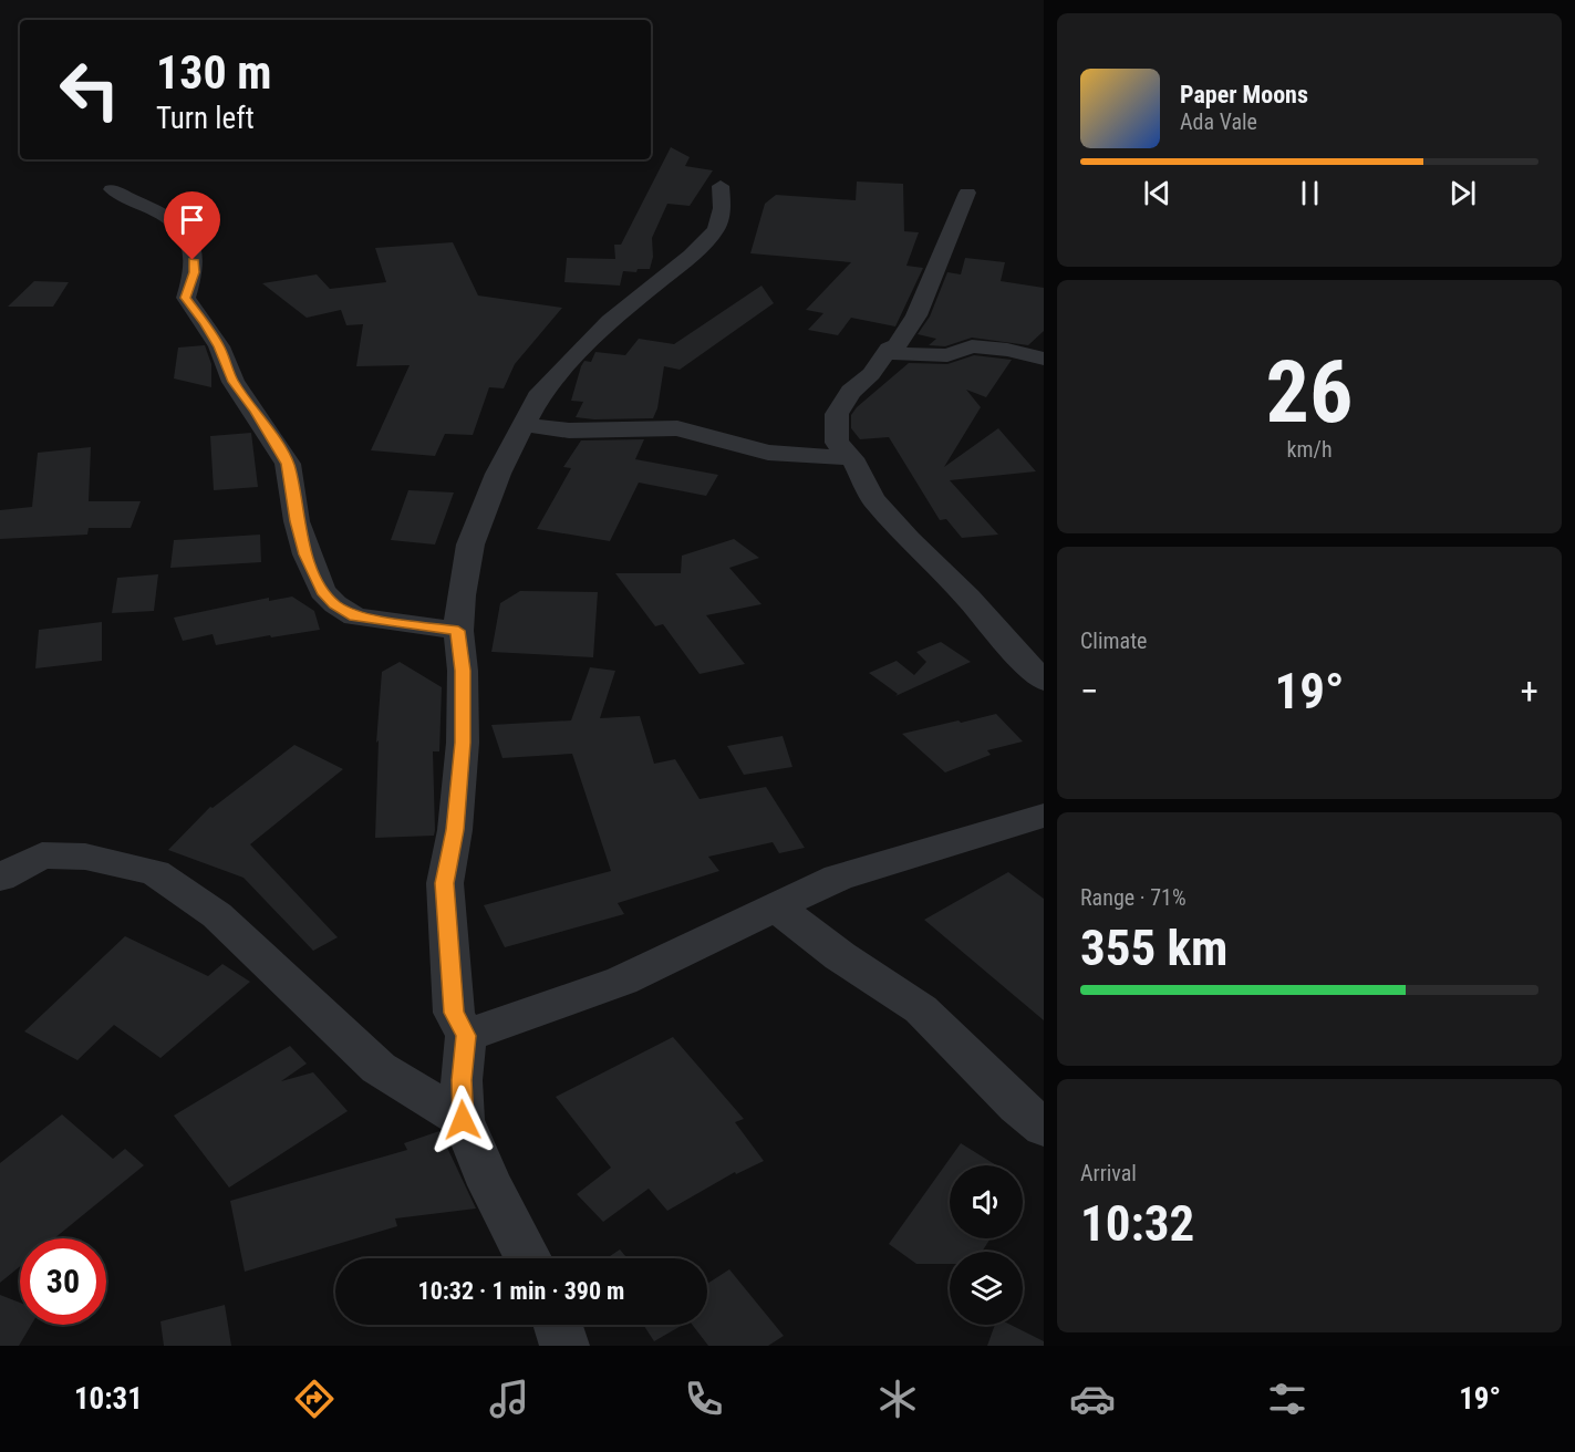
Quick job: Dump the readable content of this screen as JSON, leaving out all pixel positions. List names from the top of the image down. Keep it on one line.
{"page":{"turn":["130 m","Turn left"],"song":["Paper Moons","Ada Vale"],"tile":[["26","km/h"],"Climate",["Range · 71%","355 km"],["Arrival","10:32"]],"heat":["−","19°","+"],"limit":"30","trip":"10:32 · 1 min · 390 m","tabs":["10:31","19°"]}}
